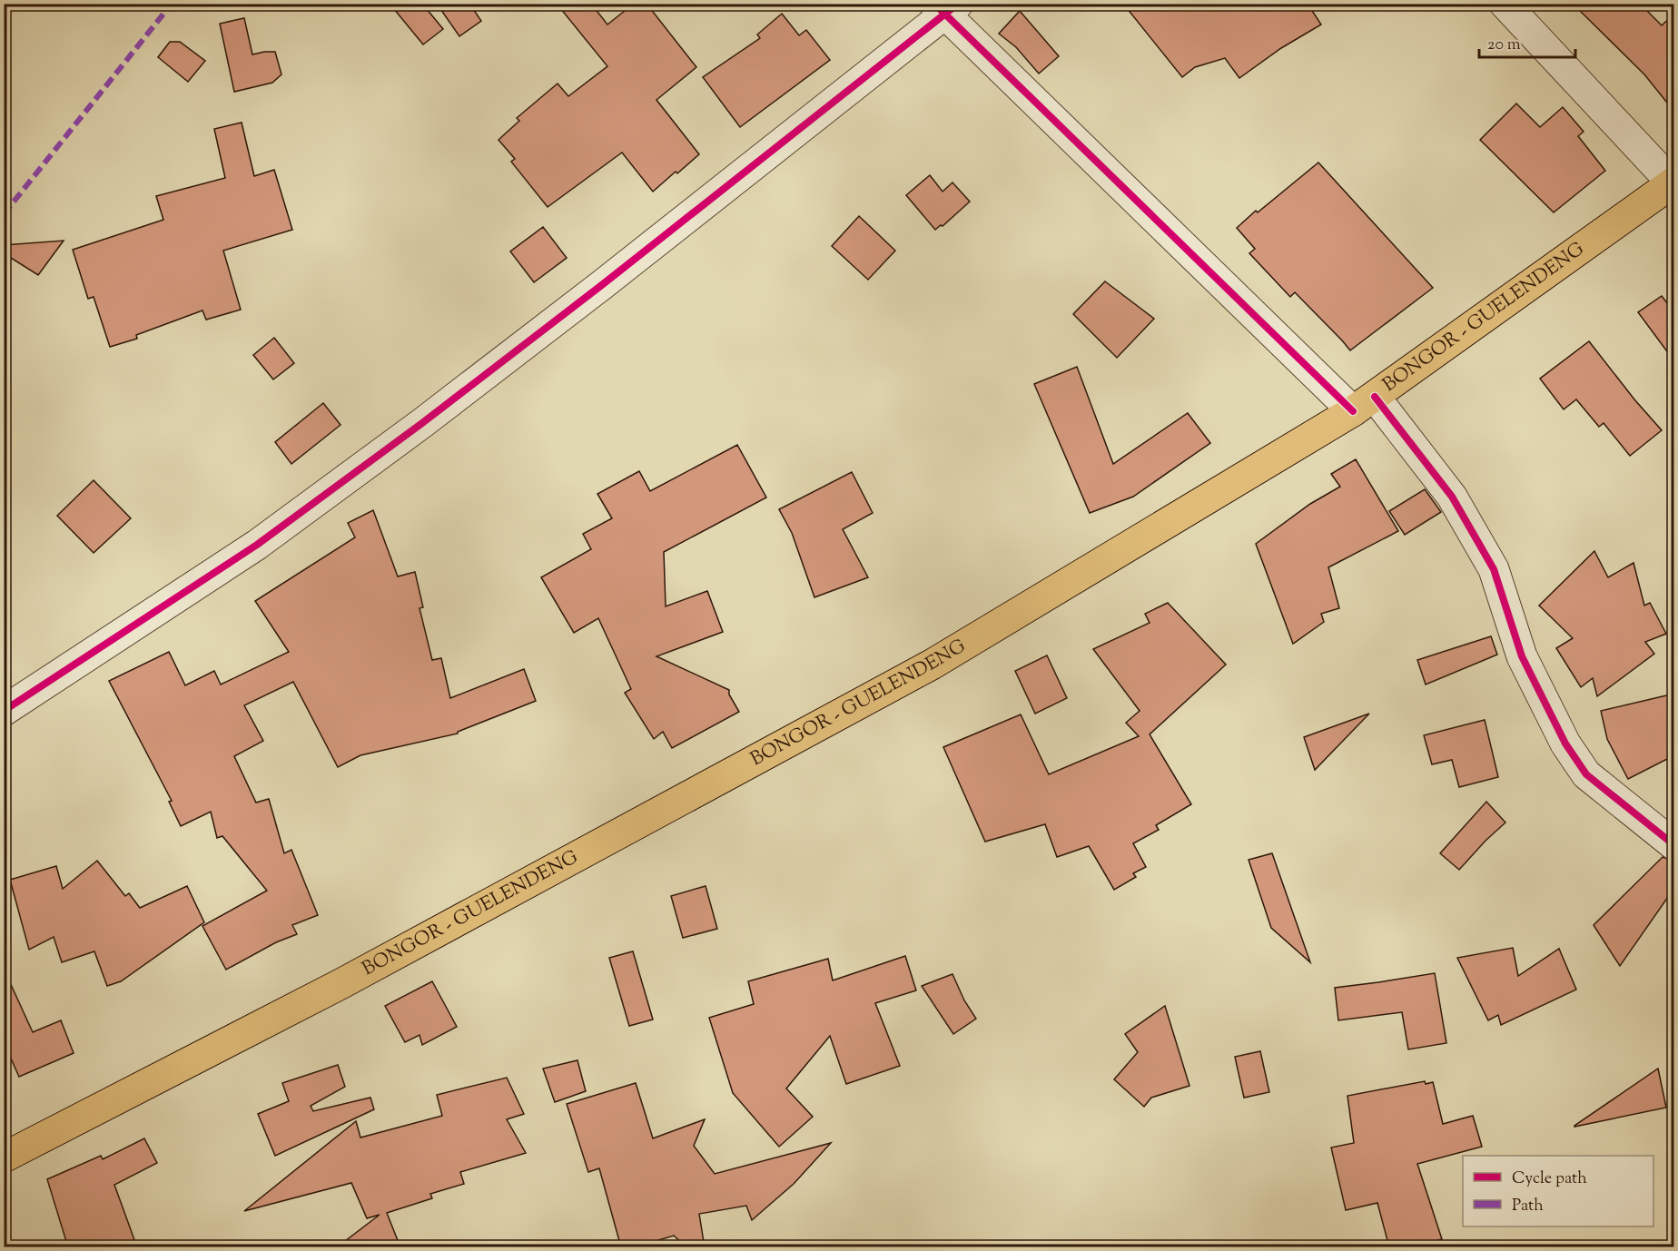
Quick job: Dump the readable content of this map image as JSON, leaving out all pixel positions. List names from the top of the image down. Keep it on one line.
{"streets":{"highway":["BONGOR - GUELENDENG"]},"legend":["Cycle path","Path"],"scale_bar":"20 m"}
